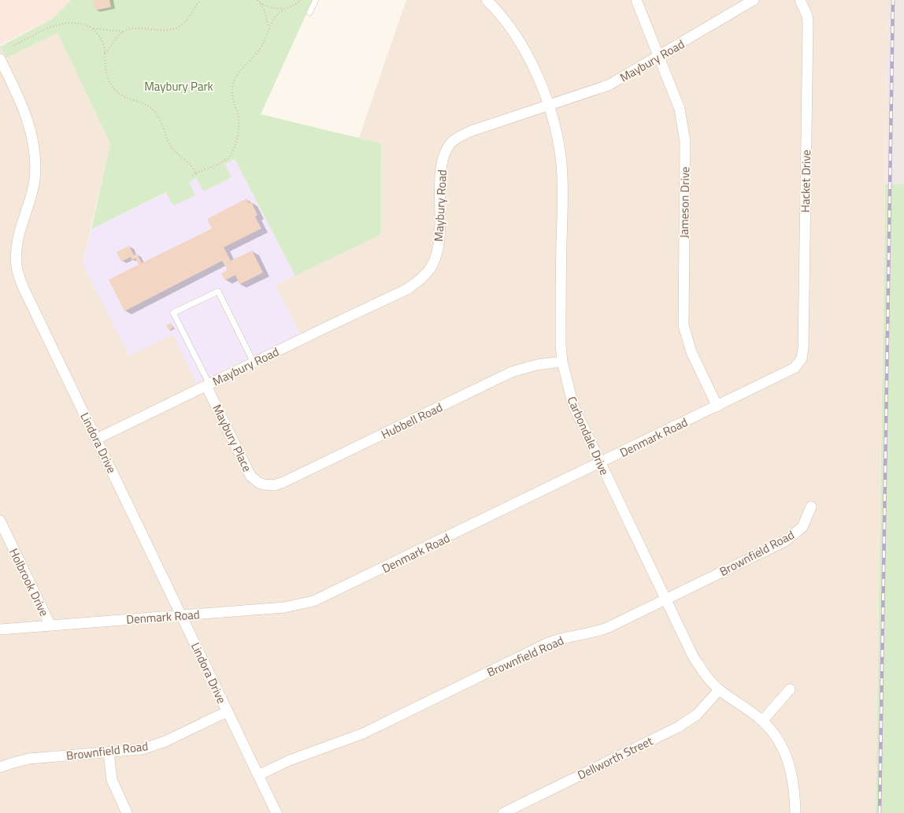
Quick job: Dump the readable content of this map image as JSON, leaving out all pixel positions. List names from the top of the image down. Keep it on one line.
{"streets":{"street":["Maybury Road","Hacket Drive","Jameson Drive","Hubbell Road","Carbondale Drive","Denmark Road","Maybury Place","Lindora Drive","Brownfield Road","Holbrook Drive","Dellworth Street"]},"crossings":[["Maybury Road","Jameson Drive"],["Maybury Road","Carbondale Drive"],["Maybury Road","Maybury Place"],["Maybury Road","Lindora Drive"],["Hacket Drive","Denmark Road"],["Jameson Drive","Denmark Road"],["Hubbell Road","Carbondale Drive"],["Hubbell Road","Maybury Place"],["Carbondale Drive","Denmark Road"],["Carbondale Drive","Brownfield Road"],["Carbondale Drive","Dellworth Street"],["Denmark Road","Lindora Drive"],["Denmark Road","Holbrook Drive"],["Lindora Drive","Brownfield Road"]],"parks":["Maybury Park"]}
